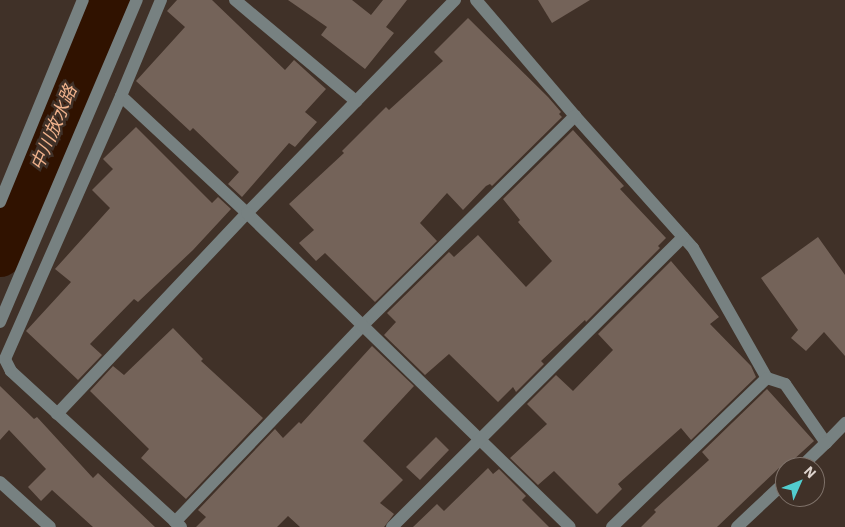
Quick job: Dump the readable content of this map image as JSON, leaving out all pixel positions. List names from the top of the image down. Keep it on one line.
{"water":["中川放水路"],"north":"top right"}
